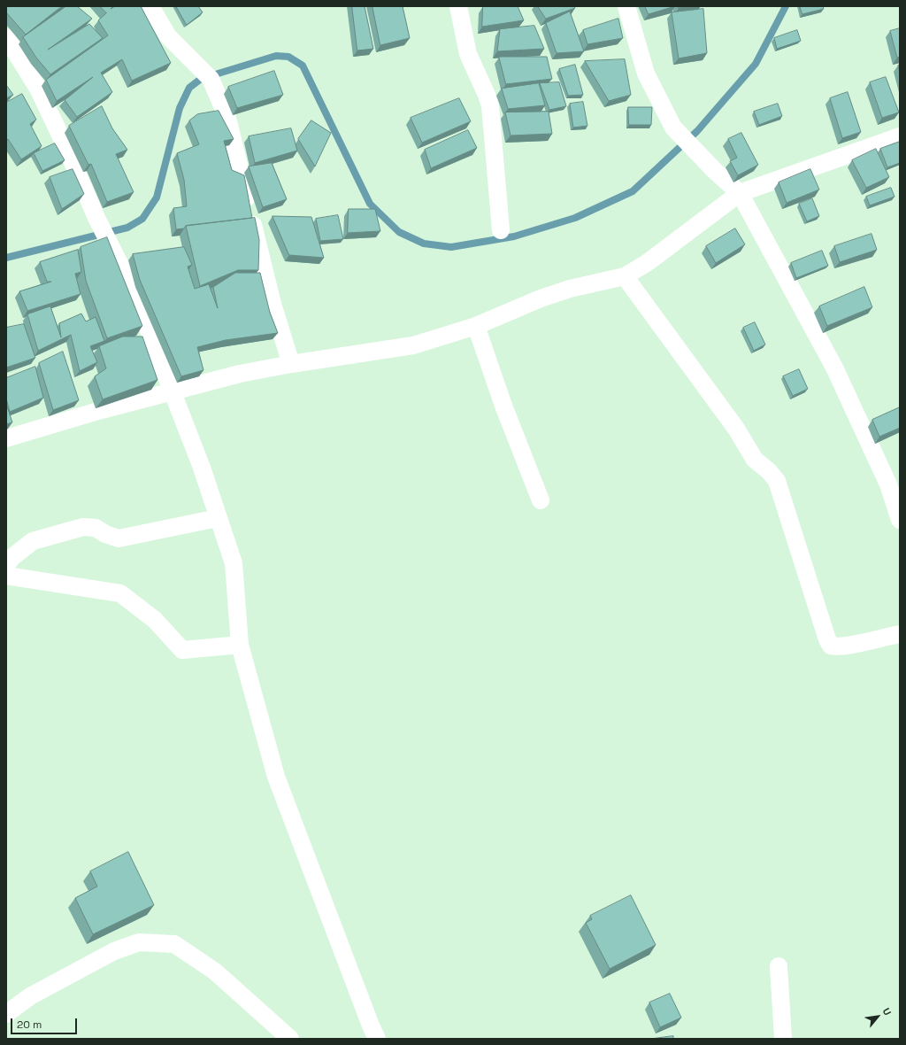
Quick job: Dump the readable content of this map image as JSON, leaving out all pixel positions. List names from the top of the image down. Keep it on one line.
{"scale_bar":"20 m","north":"top right"}
